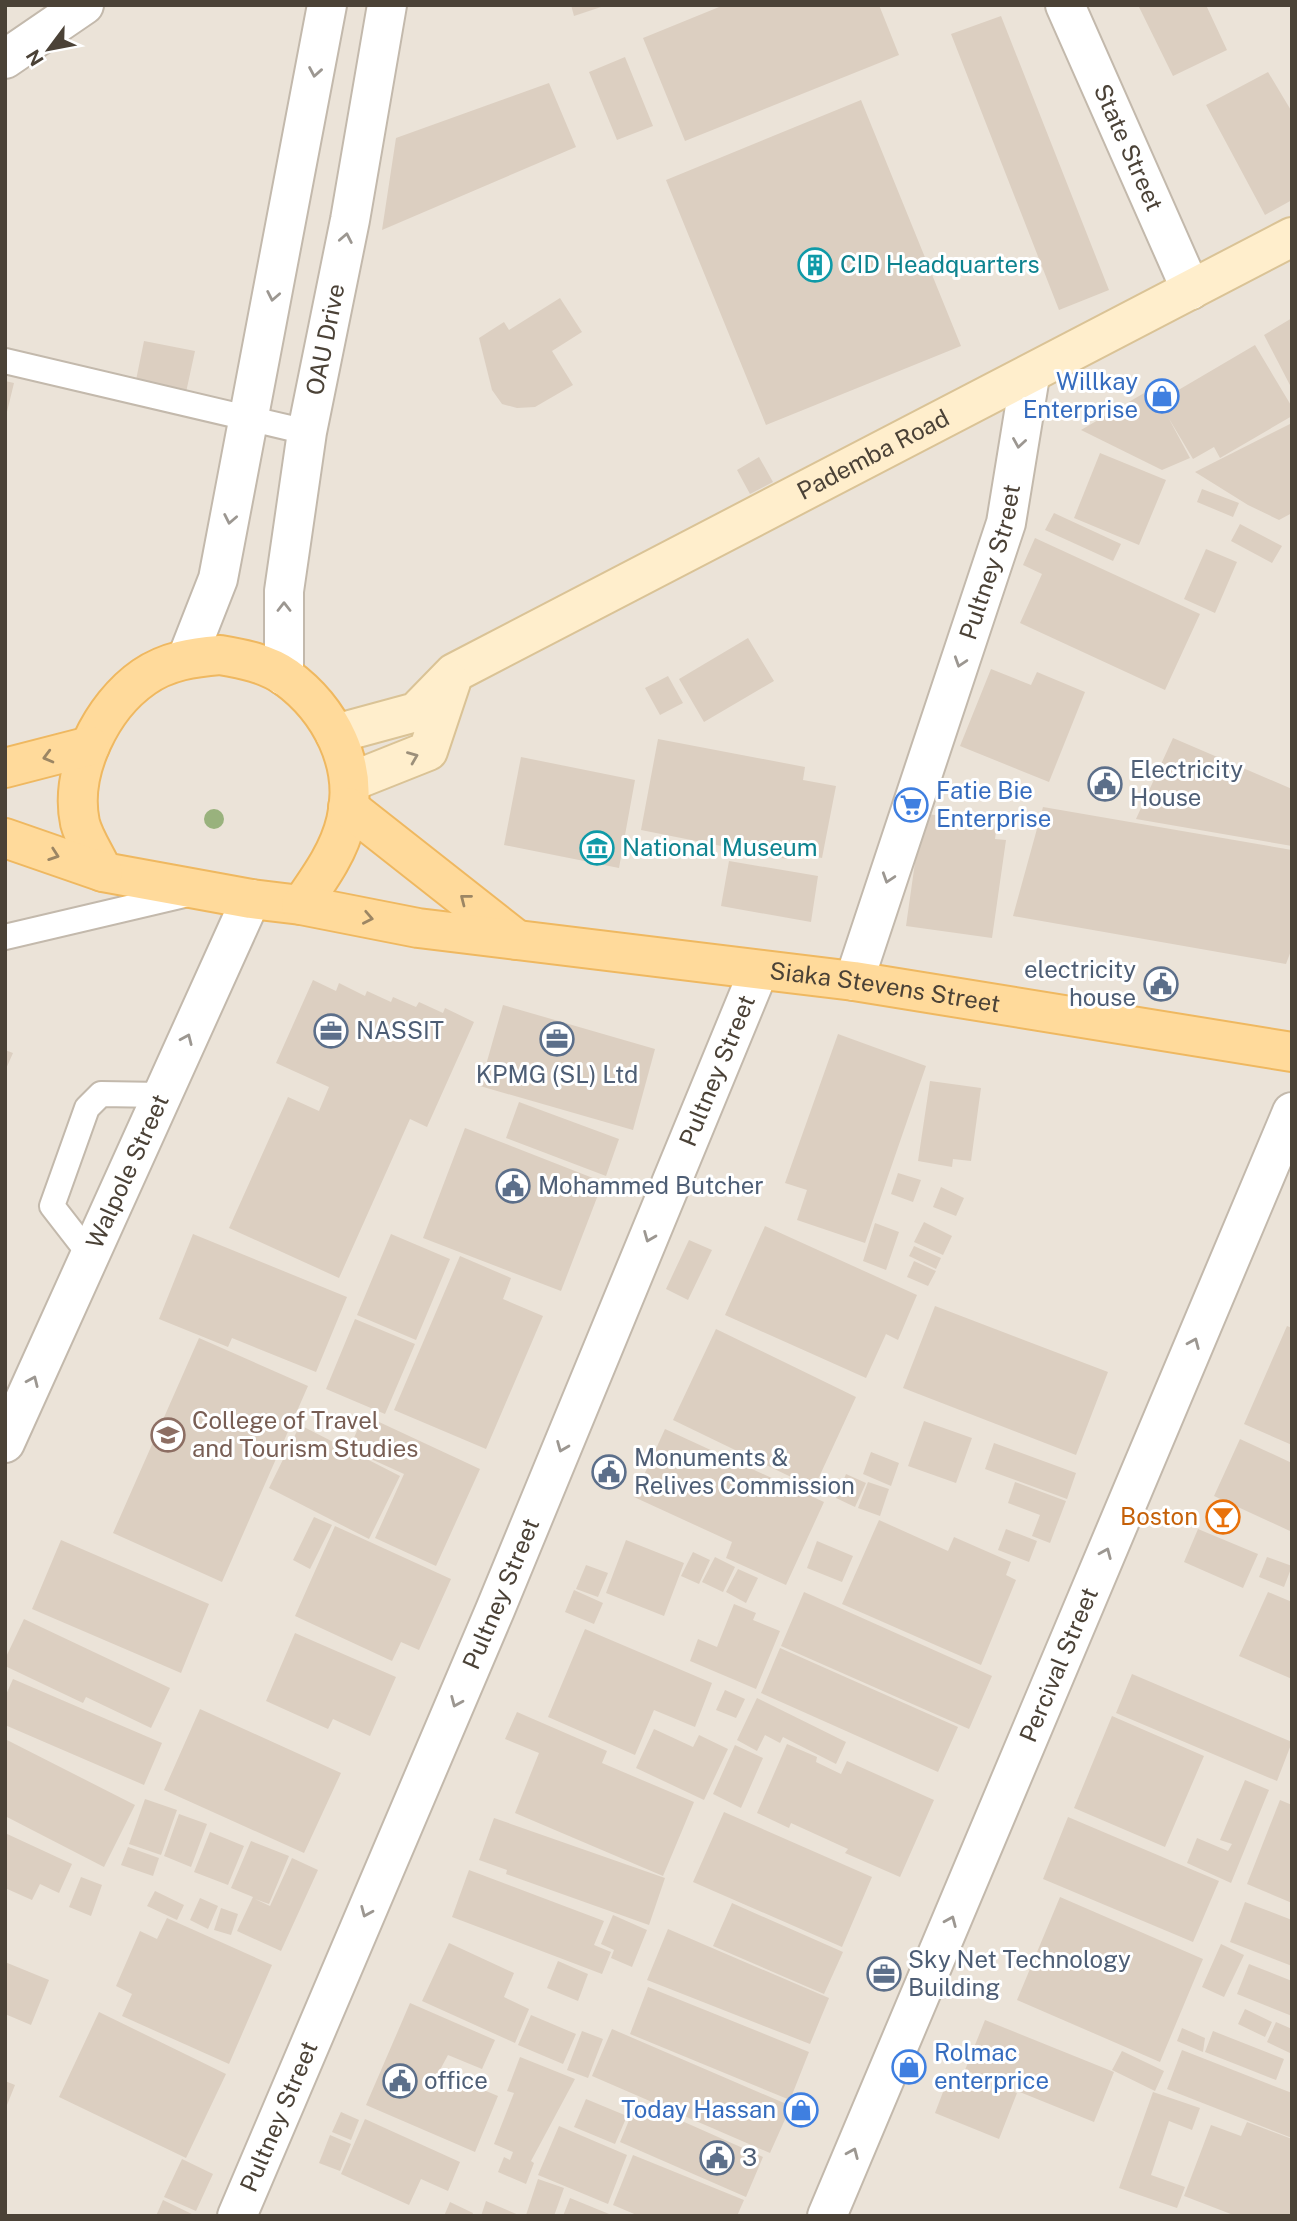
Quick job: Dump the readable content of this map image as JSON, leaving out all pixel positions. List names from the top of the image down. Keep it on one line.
{"streets":{"main road":["Pademba Road","Siaka Stevens Street"],"street":["State Street","OAU Drive","Pultney Street","Walpole Street","Percival Street"]},"crossings":[["State Street","Pademba Road"],["Pademba Road","Pultney Street"],["Pultney Street","Siaka Stevens Street"],["Siaka Stevens Street","Walpole Street"]],"one_way":["Pultney Street","Walpole Street","Percival Street"],"places":{"building":["CID Headquarters"],"shop":["Willkay Enterprise","Rolmac enterprice","Today Hassan"],"public building":["Electricity House","electricity house","Mohammed Butcher","Monuments & Relives Commission","office","3"],"supermarket":["Fatie Bie Enterprise"],"museum":["National Museum"],"office":["NASSIT","KPMG (SL) Ltd","Sky Net Technology Building"],"school or university":["College of Travel and Tourism Studies"],"bar":["Boston"]},"north":"bottom left"}
